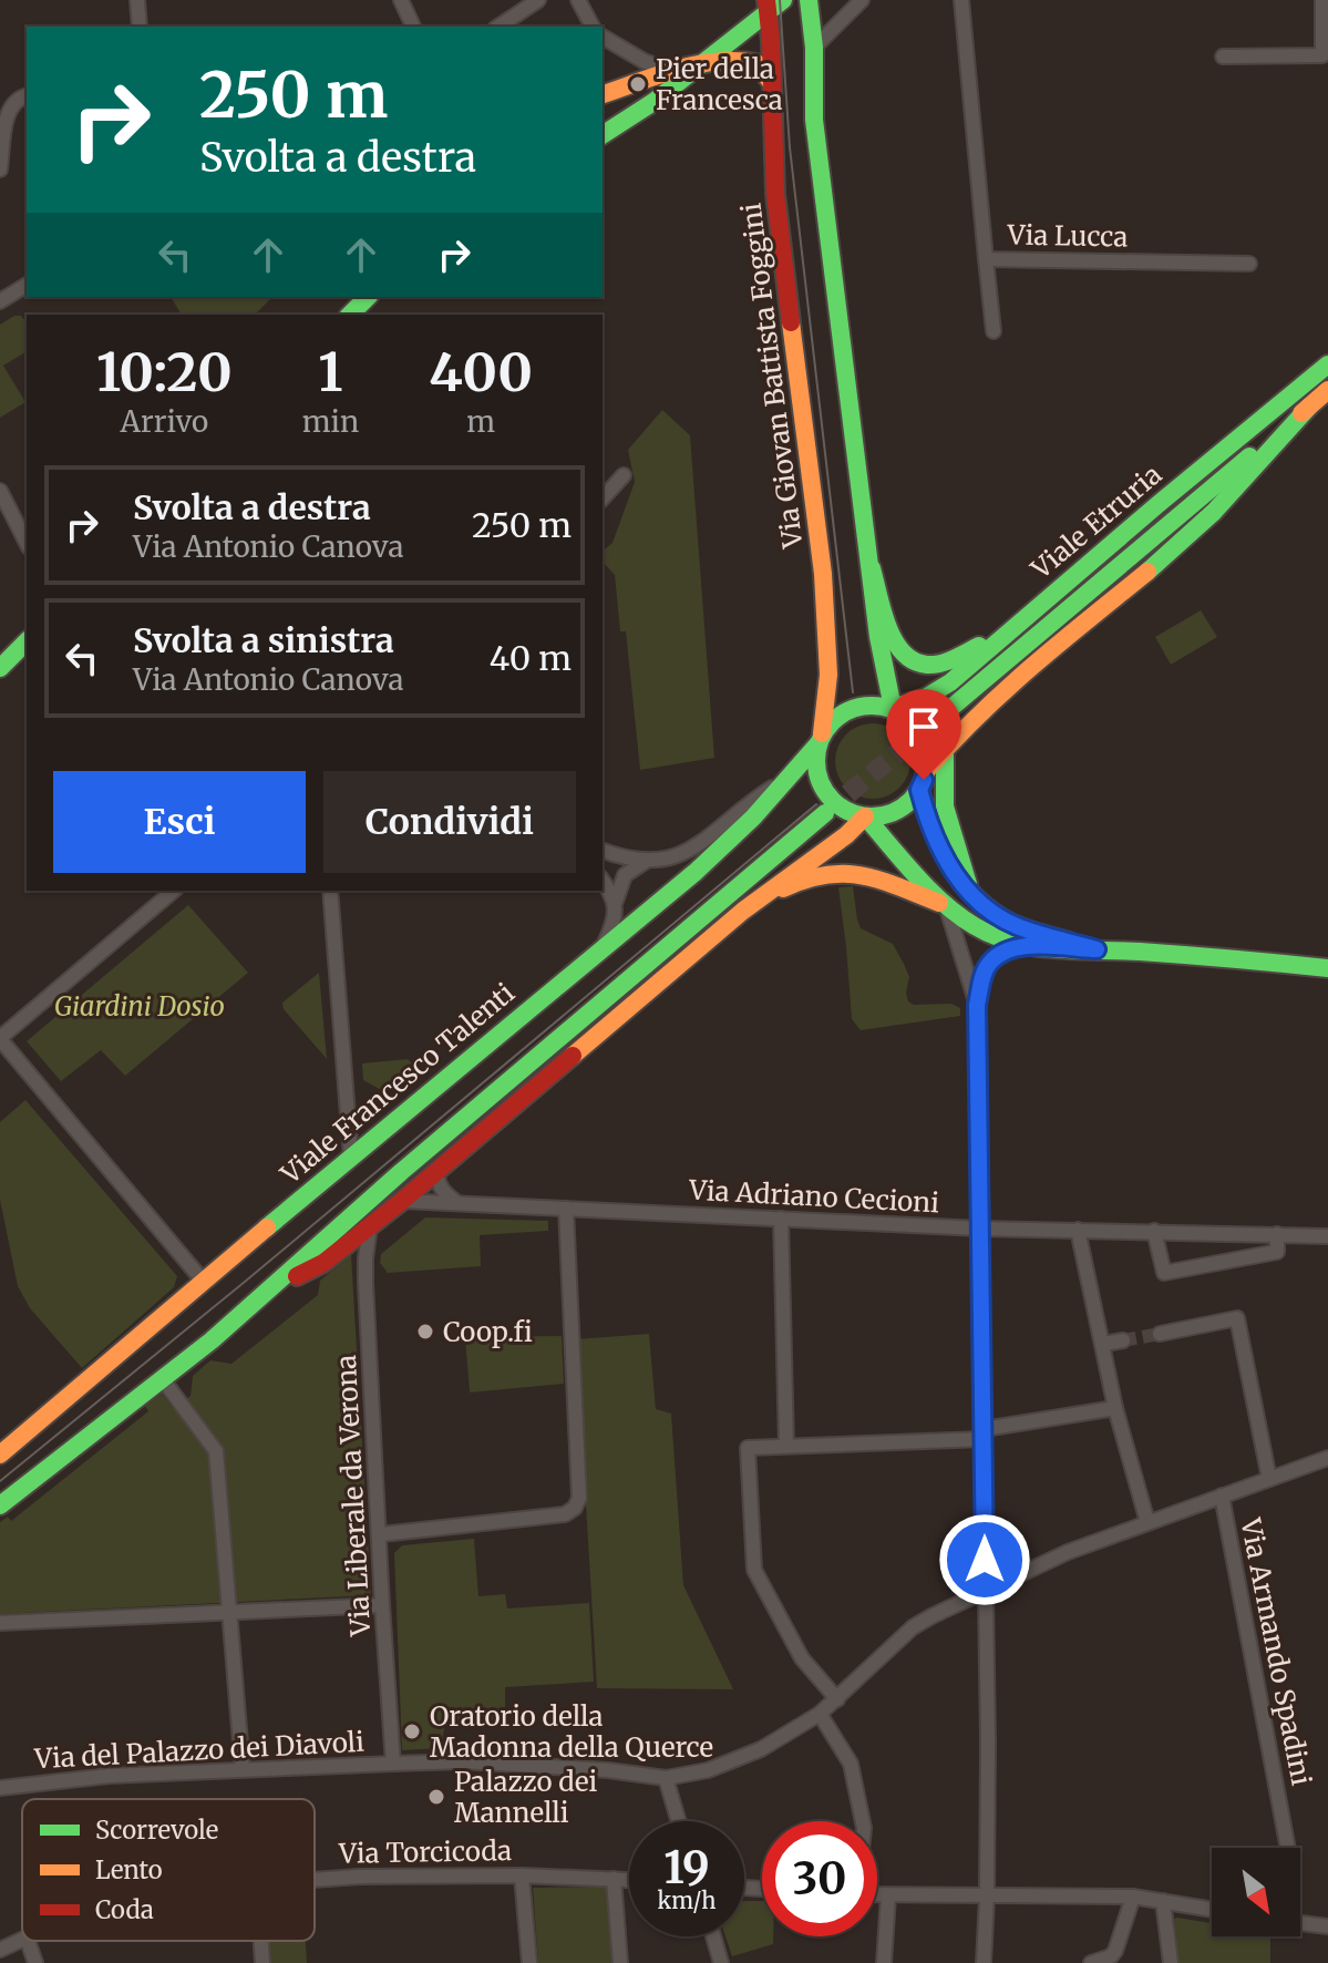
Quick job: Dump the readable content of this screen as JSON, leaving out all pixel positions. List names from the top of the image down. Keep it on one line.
{"streets":{"main road":["Via Giovan Battista Foggini","Viale Etruria","Viale Francesco Talenti"],"street":["Via Lucca","Via Adriano Cecioni","Via Liberale da Verona","Via Armando Spadini","Via del Palazzo dei Diavoli","Via Torcicoda"]},"crossings":[["Via Giovan Battista Foggini","Viale Etruria"],["Via Giovan Battista Foggini","Viale Francesco Talenti"],["Viale Etruria","Viale Francesco Talenti"],["Via Liberale da Verona","Via del Palazzo dei Diavoli"],["Via Armando Spadini","Via del Palazzo dei Diavoli"]],"parks":["Giardini Dosio"],"places":["Pier della Francesca","Coop.fi","Oratorio della Madonna della Querce","Palazzo dei Mannelli"],"legend":["Scorrevole","Lento","Coda"],"north":"bottom right","page":{"turn":["250 m","Svolta a destra"],"eta":["10:20","Arrivo","1","min","400","m"],"list":[{"name":"Svolta a destra","note":"Via Antonio Canova","value":"250 m"},{"name":"Svolta a sinistra","note":"Via Antonio Canova","value":"40 m"}],"buttons":["Esci","Condividi"],"speed":"19 km/h","limit":"30"}}
